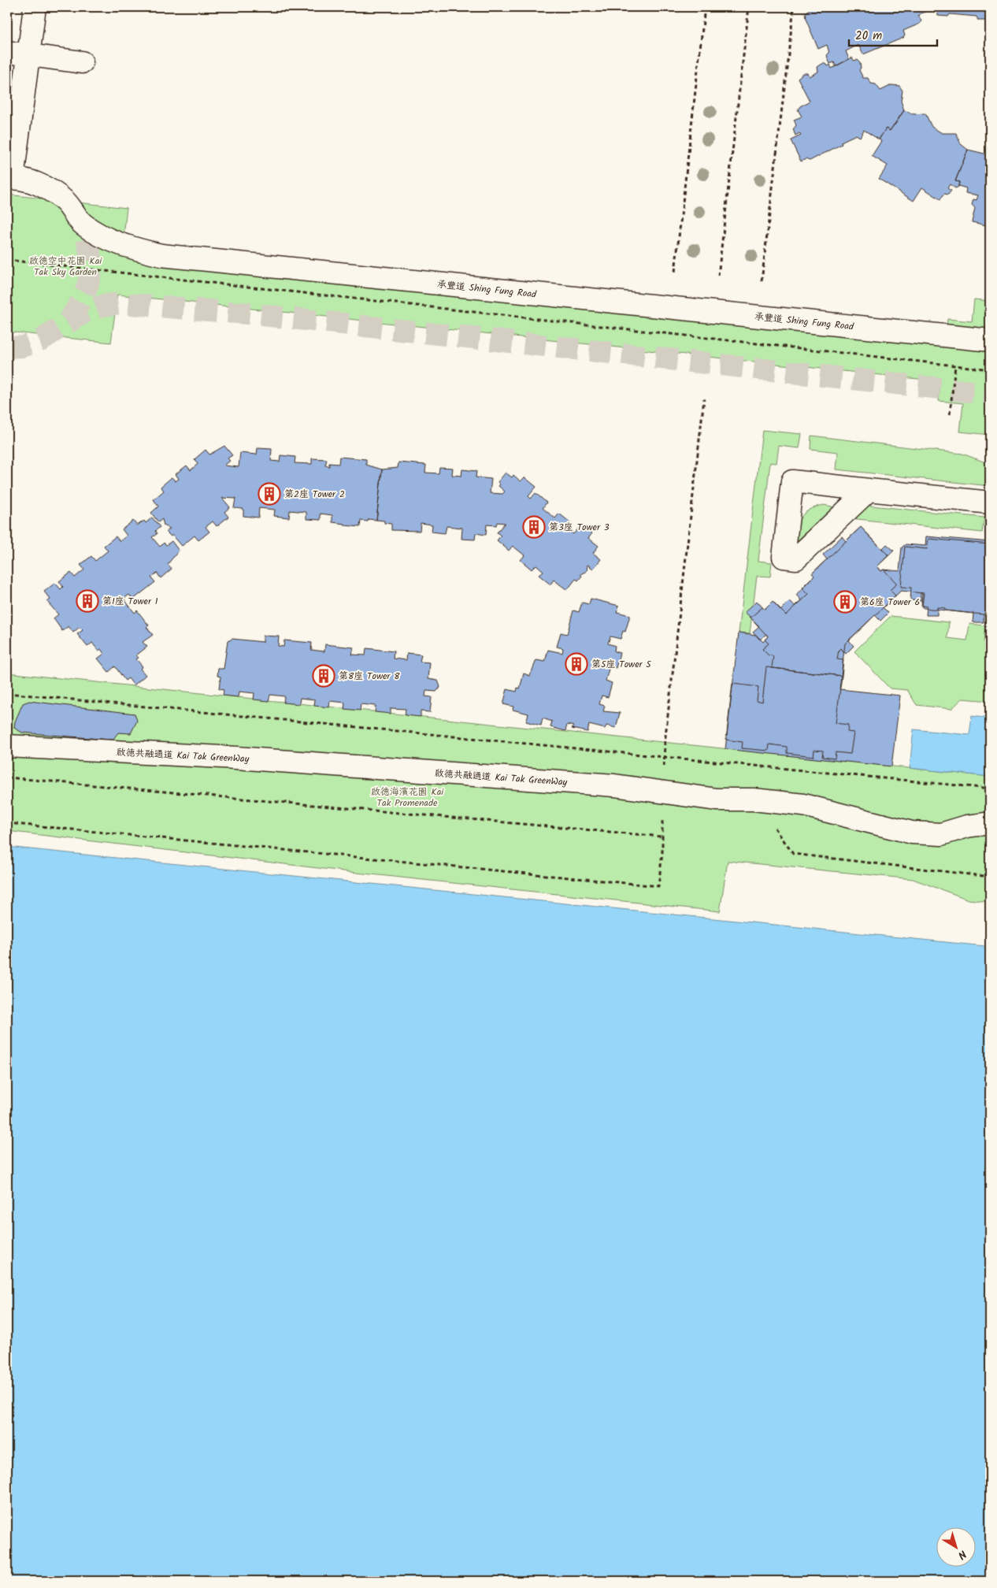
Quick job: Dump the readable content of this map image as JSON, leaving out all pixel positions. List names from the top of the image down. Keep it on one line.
{"streets":{"street":["承豐道 Shing Fung Road","啟德共融通道 Kai Tak GreenWay"]},"parks":["啟德空中花園 Kai Tak Sky Garden","啟德海濱花園 Kai Tak Promenade"],"places":{"building":["第2座 Tower 2","第3座 Tower 3","第1座 Tower 1","第6座 Tower 6","第5座 Tower 5","第8座 Tower 8"]},"scale_bar":"20 m","north":"bottom right"}
